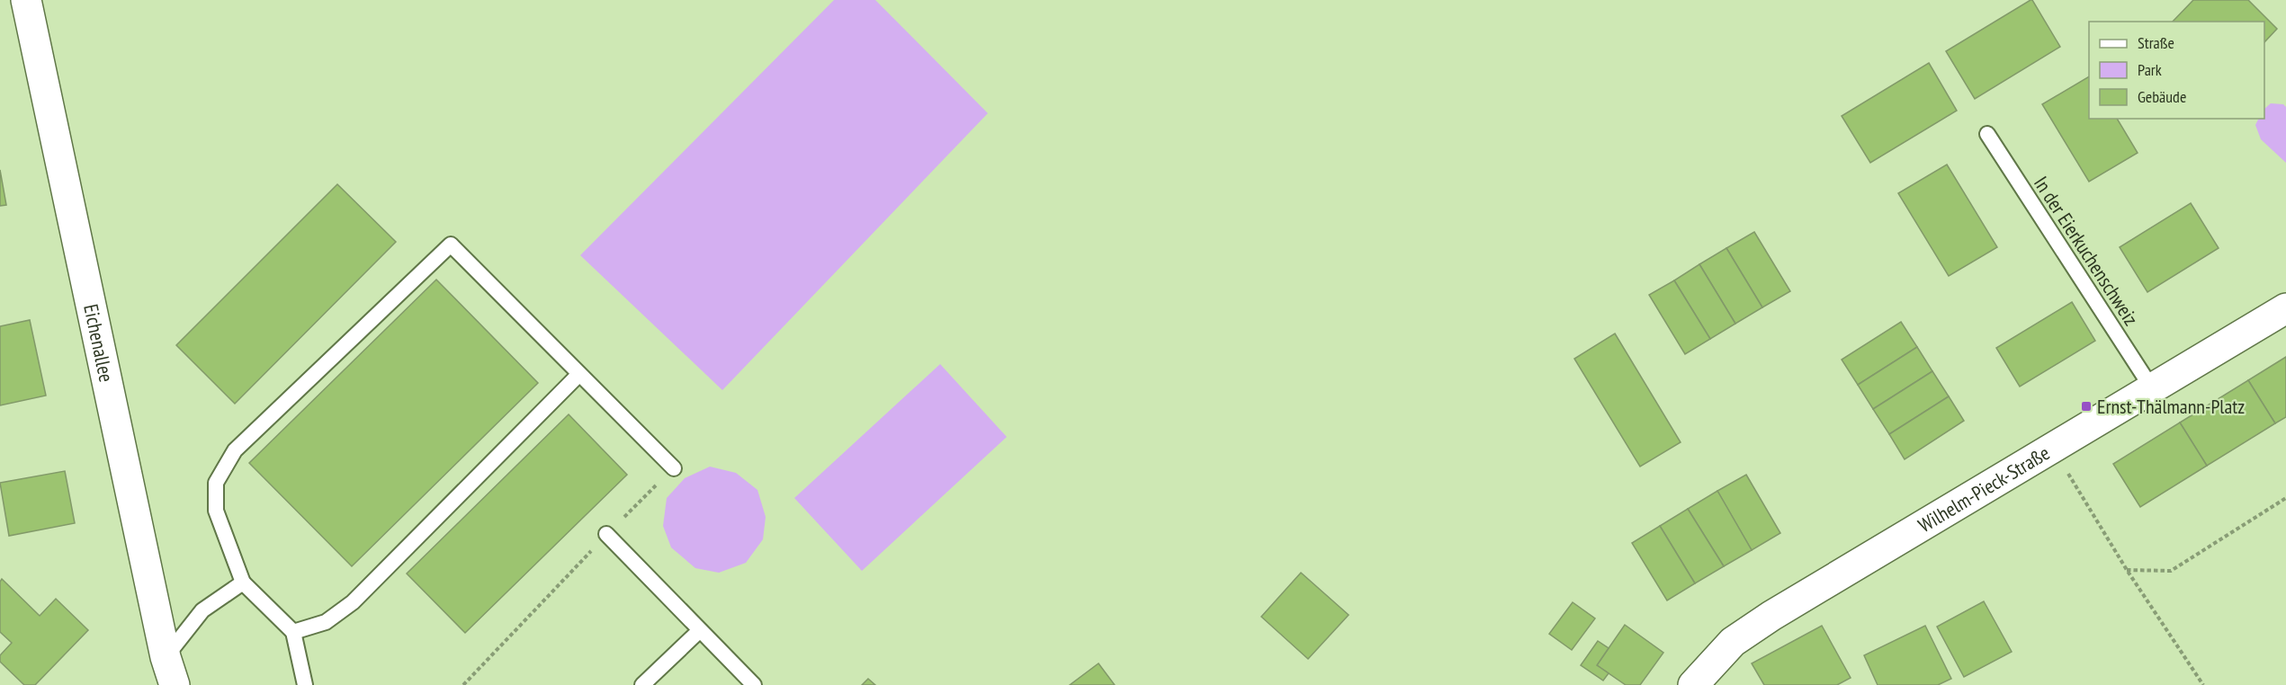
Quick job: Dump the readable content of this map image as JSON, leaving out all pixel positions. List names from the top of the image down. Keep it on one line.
{"streets":{"street":["Eichenallee","Wilhelm-Pieck-Straße"],"lane":["In der Eierkuchenschweiz"]},"crossings":[["In der Eierkuchenschweiz","Wilhelm-Pieck-Straße"]],"places":{"transit":["Ernst-Thälmann-Platz"]},"legend":["Straße","Park","Gebäude"]}
